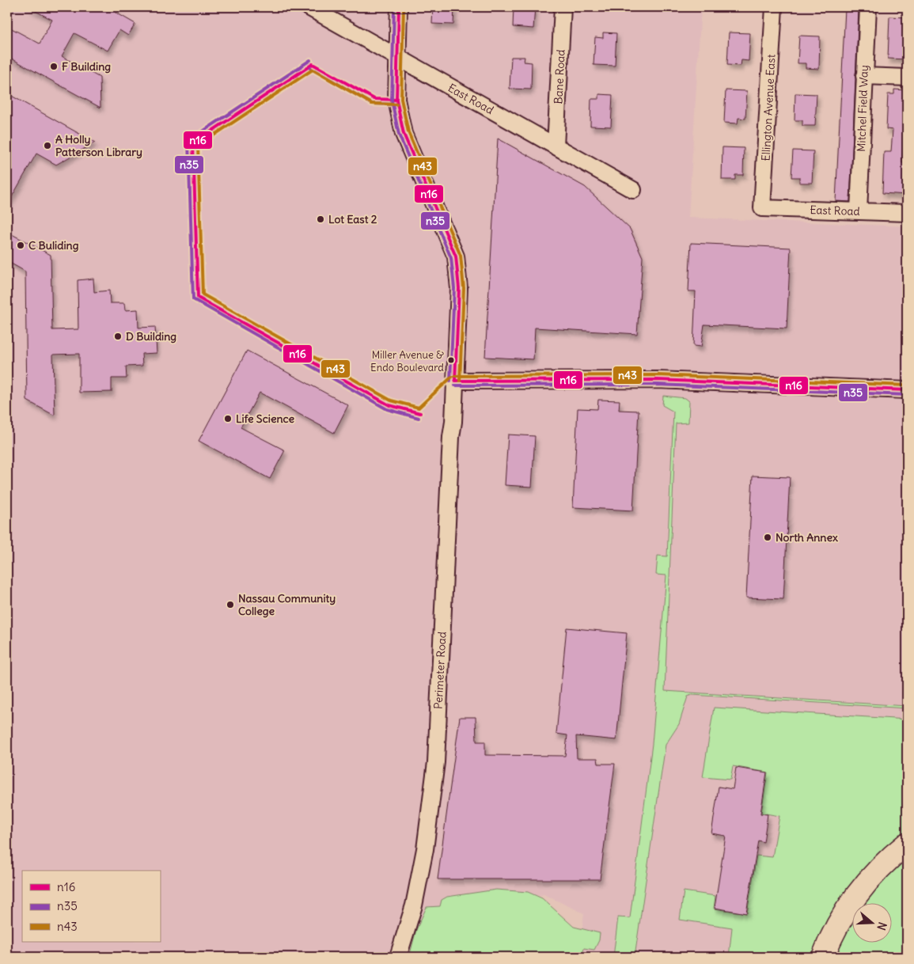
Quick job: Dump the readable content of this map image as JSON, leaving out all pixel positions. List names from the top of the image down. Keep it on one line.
{"streets":{"street":["Bane Road","East Road","Ellington Avenue East","Mitchel Field Way","Perimeter Road"]},"crossings":[["Bane Road","East Road"],["East Road","Ellington Avenue East"],["East Road","Mitchel Field Way"],["East Road","Perimeter Road"]],"places":["F Building","A Holly Patterson Library","Lot East 2","C Buliding","D Building","Miller Avenue & Endo Boulevard","Life Science","North Annex","Nassau Community College"],"lines":["transit line n16","transit line n35","transit line n43"],"legend":["n16","n35","n43"],"north":"right"}
